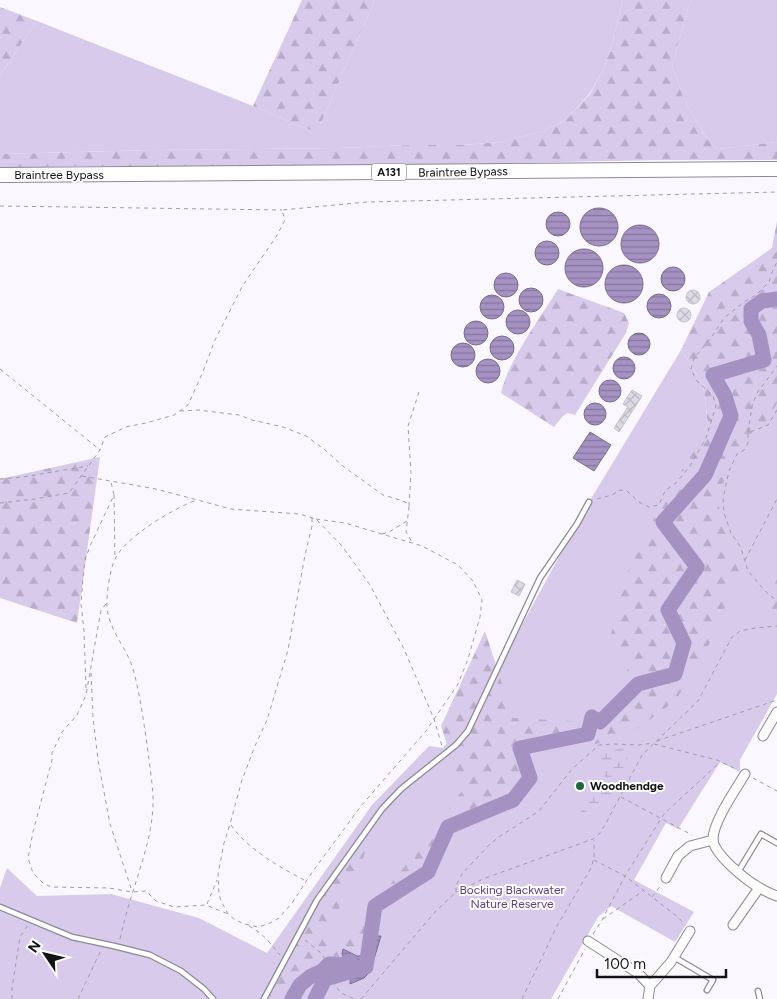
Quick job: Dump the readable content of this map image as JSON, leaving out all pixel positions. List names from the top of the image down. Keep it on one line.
{"streets":{"highway":["A131","Braintree Bypass"]},"parks":["Bocking Blackwater Nature Reserve"],"places":["Woodhendge"],"scale_bar":"100 m","north":"top left"}
